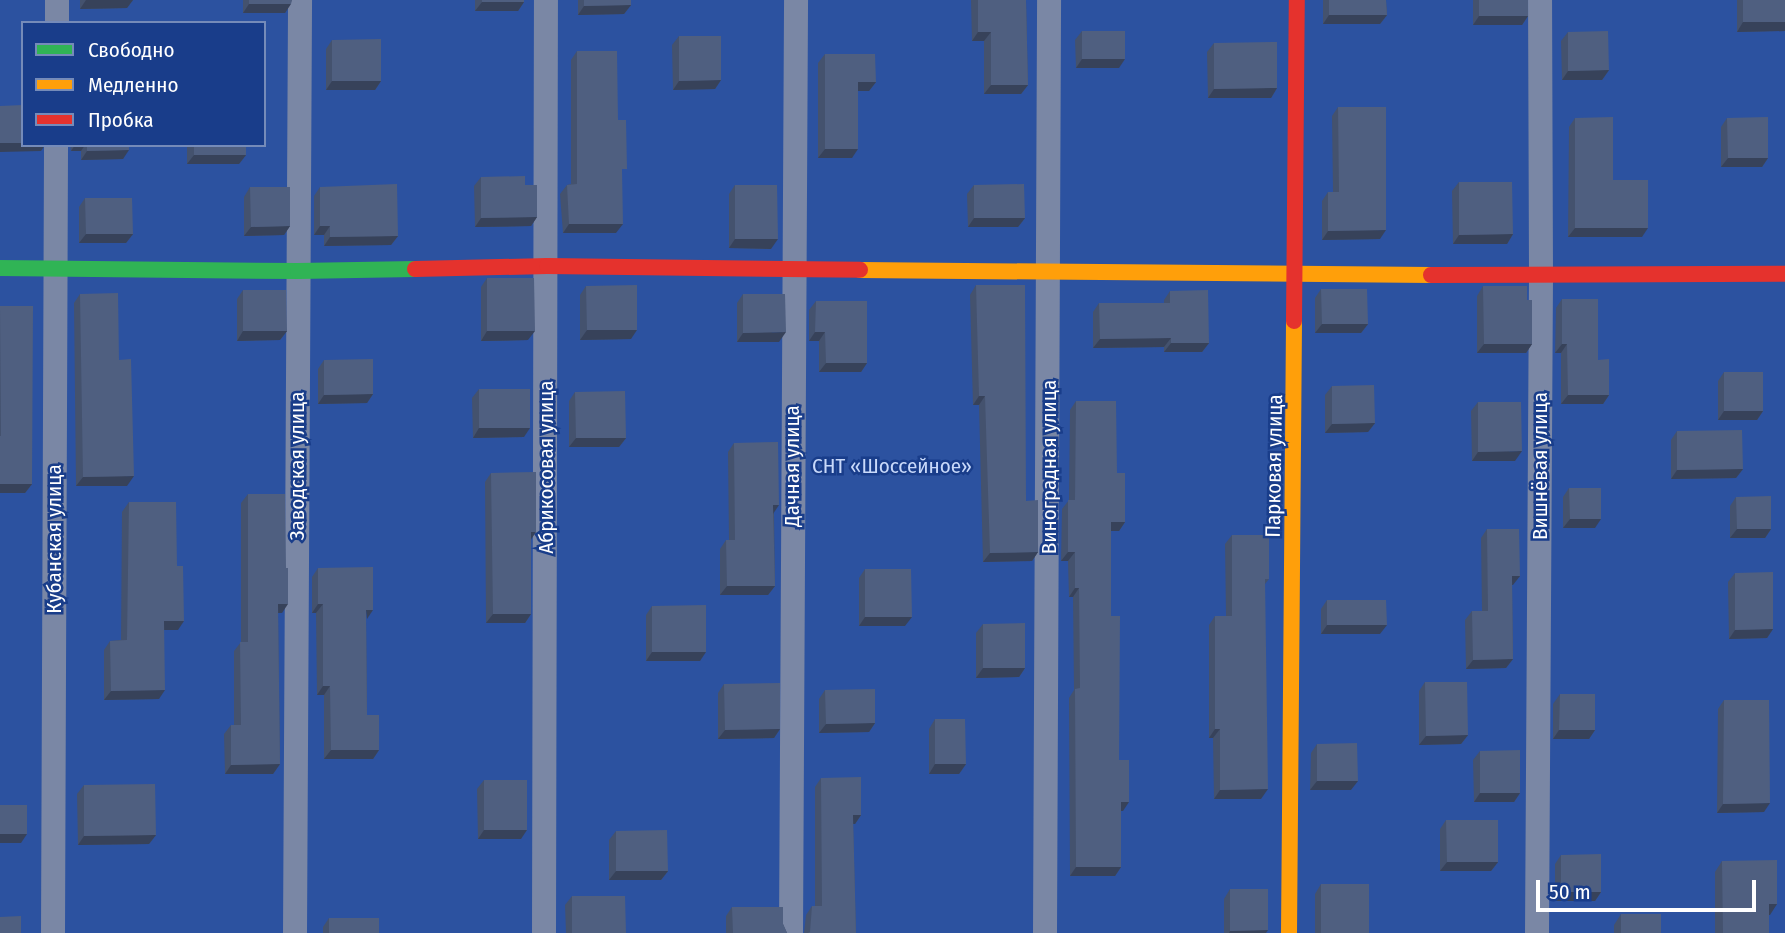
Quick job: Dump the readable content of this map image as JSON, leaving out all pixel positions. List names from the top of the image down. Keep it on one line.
{"streets":{"street":["Заводская улица","Дачная улица","Парковая улица","Вишнёвая улица","Абрикосовая улица","Виноградная улица","Кубанская улица"]},"parks":["СНТ «Шоссейное»"],"legend":["Свободно","Медленно","Пробка"],"scale_bar":"50 m"}
